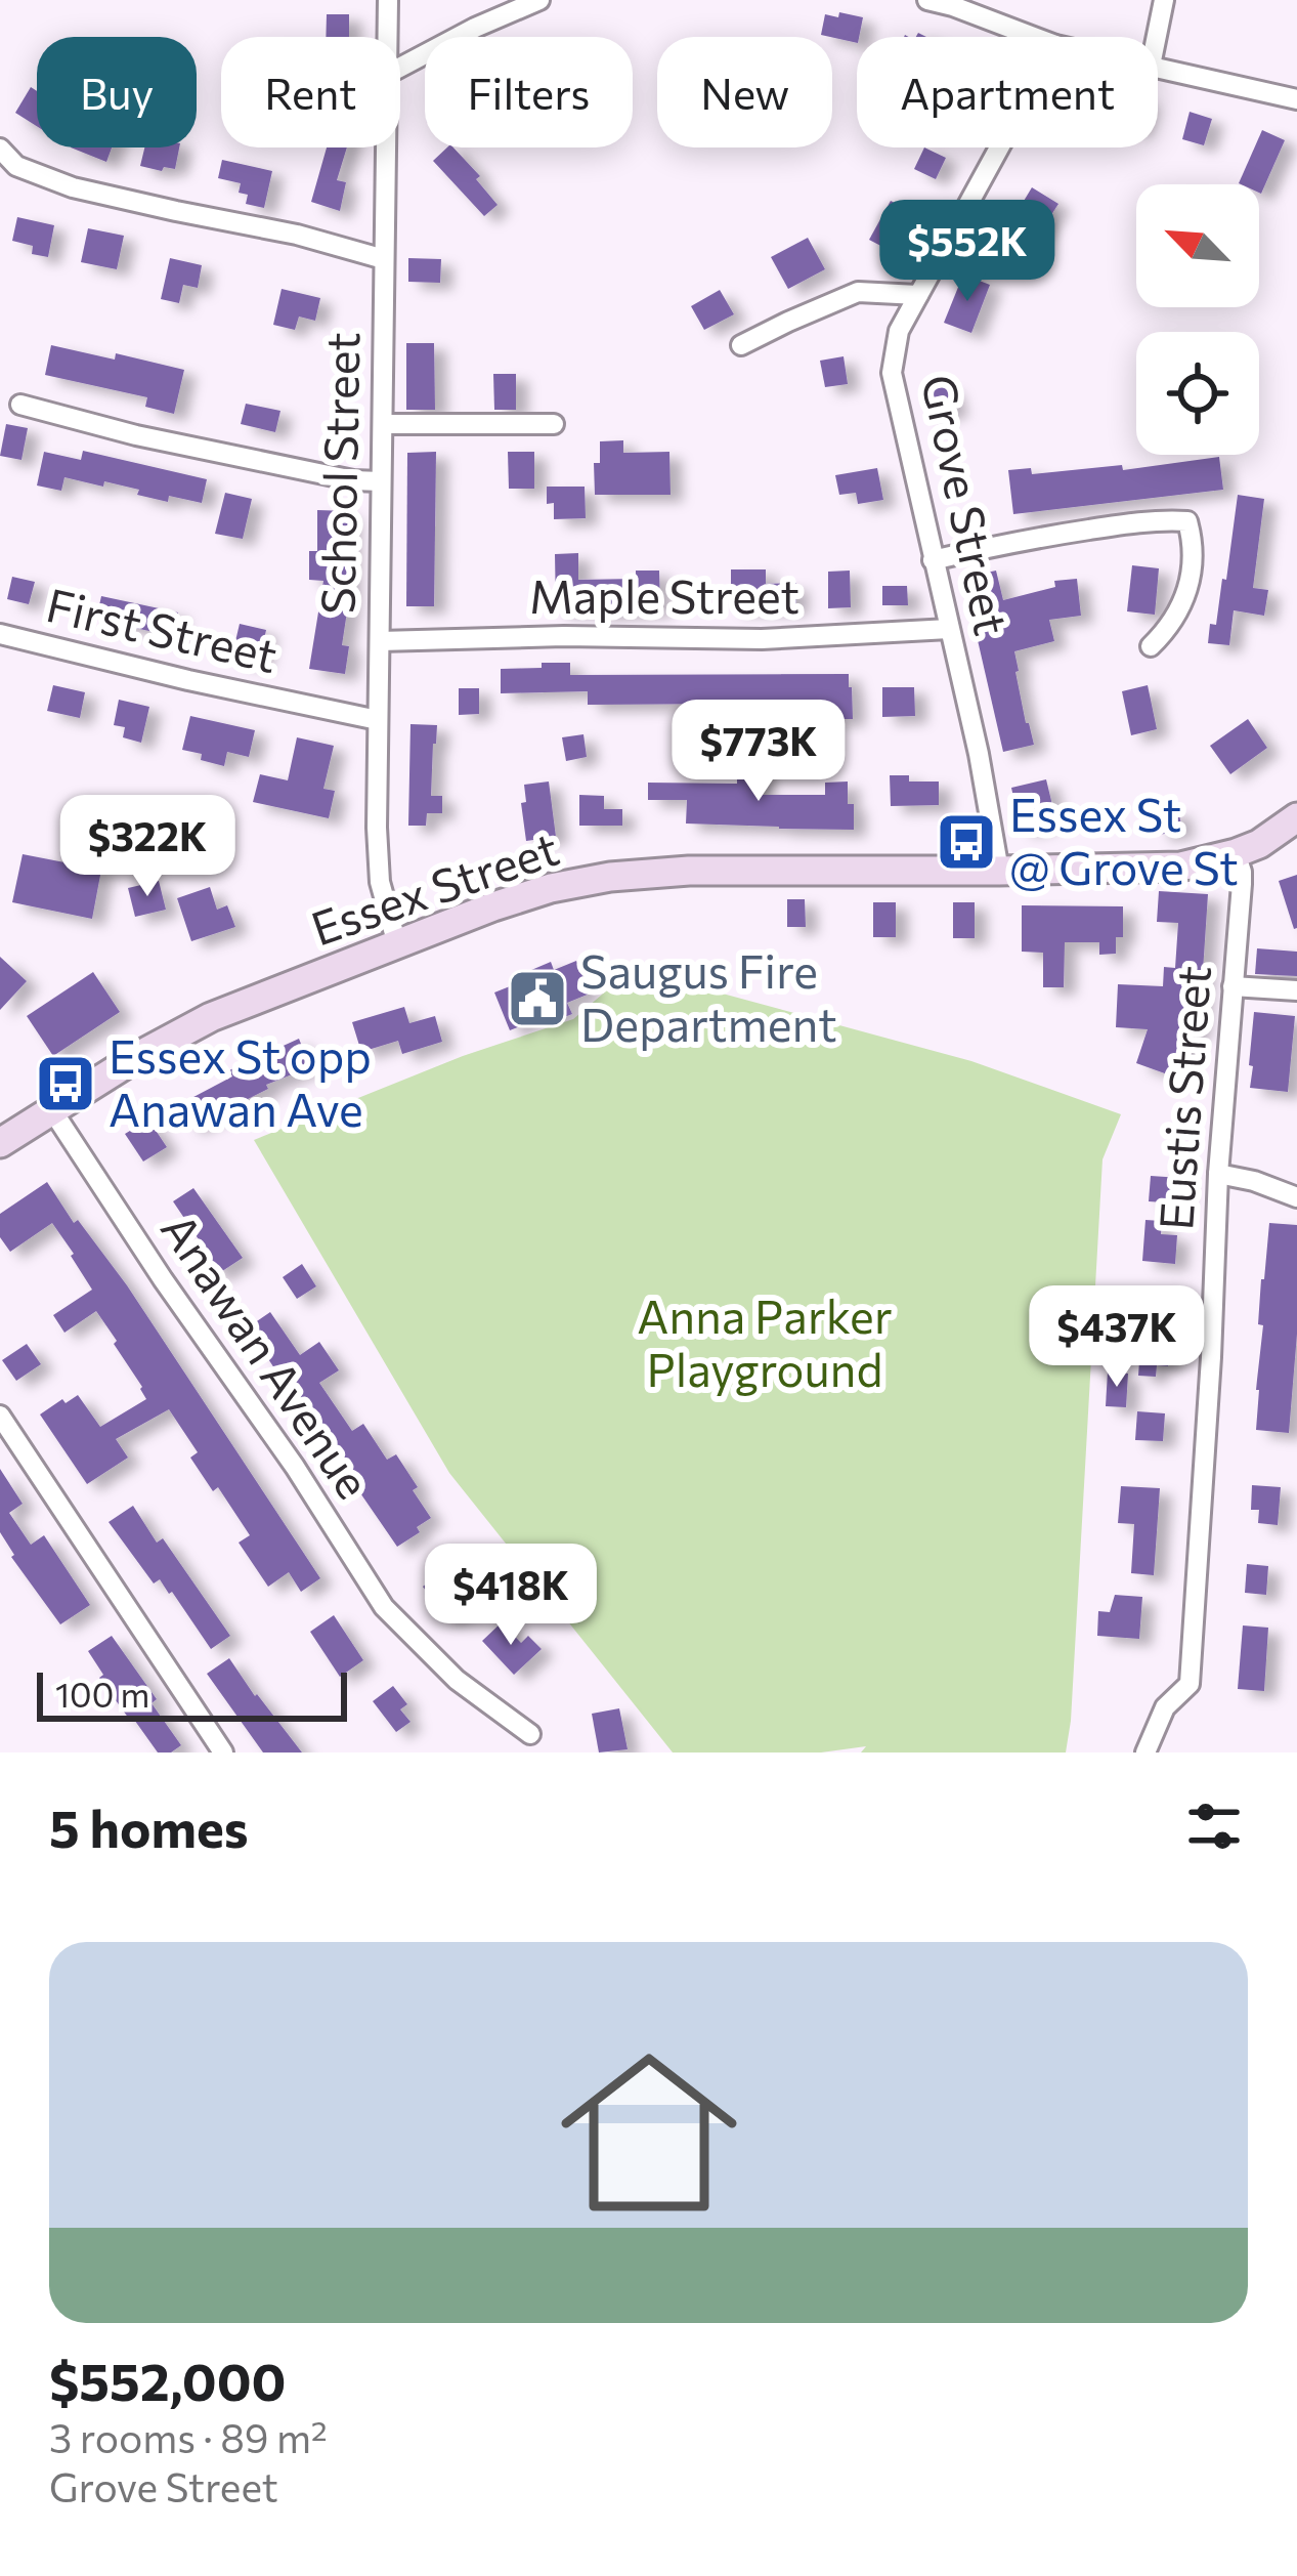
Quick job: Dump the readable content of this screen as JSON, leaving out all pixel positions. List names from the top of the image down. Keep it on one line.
{"streets":{"main road":["Essex Street"],"street":["School Street","Grove Street","Maple Street","First Street","Eustis Street","Anawan Avenue"]},"crossings":[["School Street","Maple Street"],["School Street","First Street"],["School Street","Essex Street"],["Grove Street","Maple Street"],["Grove Street","Essex Street"],["Essex Street","Eustis Street"],["Essex Street","Anawan Avenue"]],"parks":["Anna Parker Playground"],"places":{"bus stop":["Essex St @ Grove St","Essex St opp Anawan Ave"],"public building":["Saugus Fire Department"]},"scale_bar":"100 m","north":"top left","page":{"chip":["Buy","Rent","Filters","New","Apartment"],"price":["$552K","$773K","$322K","$437K","$418K"],"scale":"100 m","heading":"5 homes","list":[{"name":"$552,000","note":"3 rooms · 89 m² · Grove Street"}]}}
